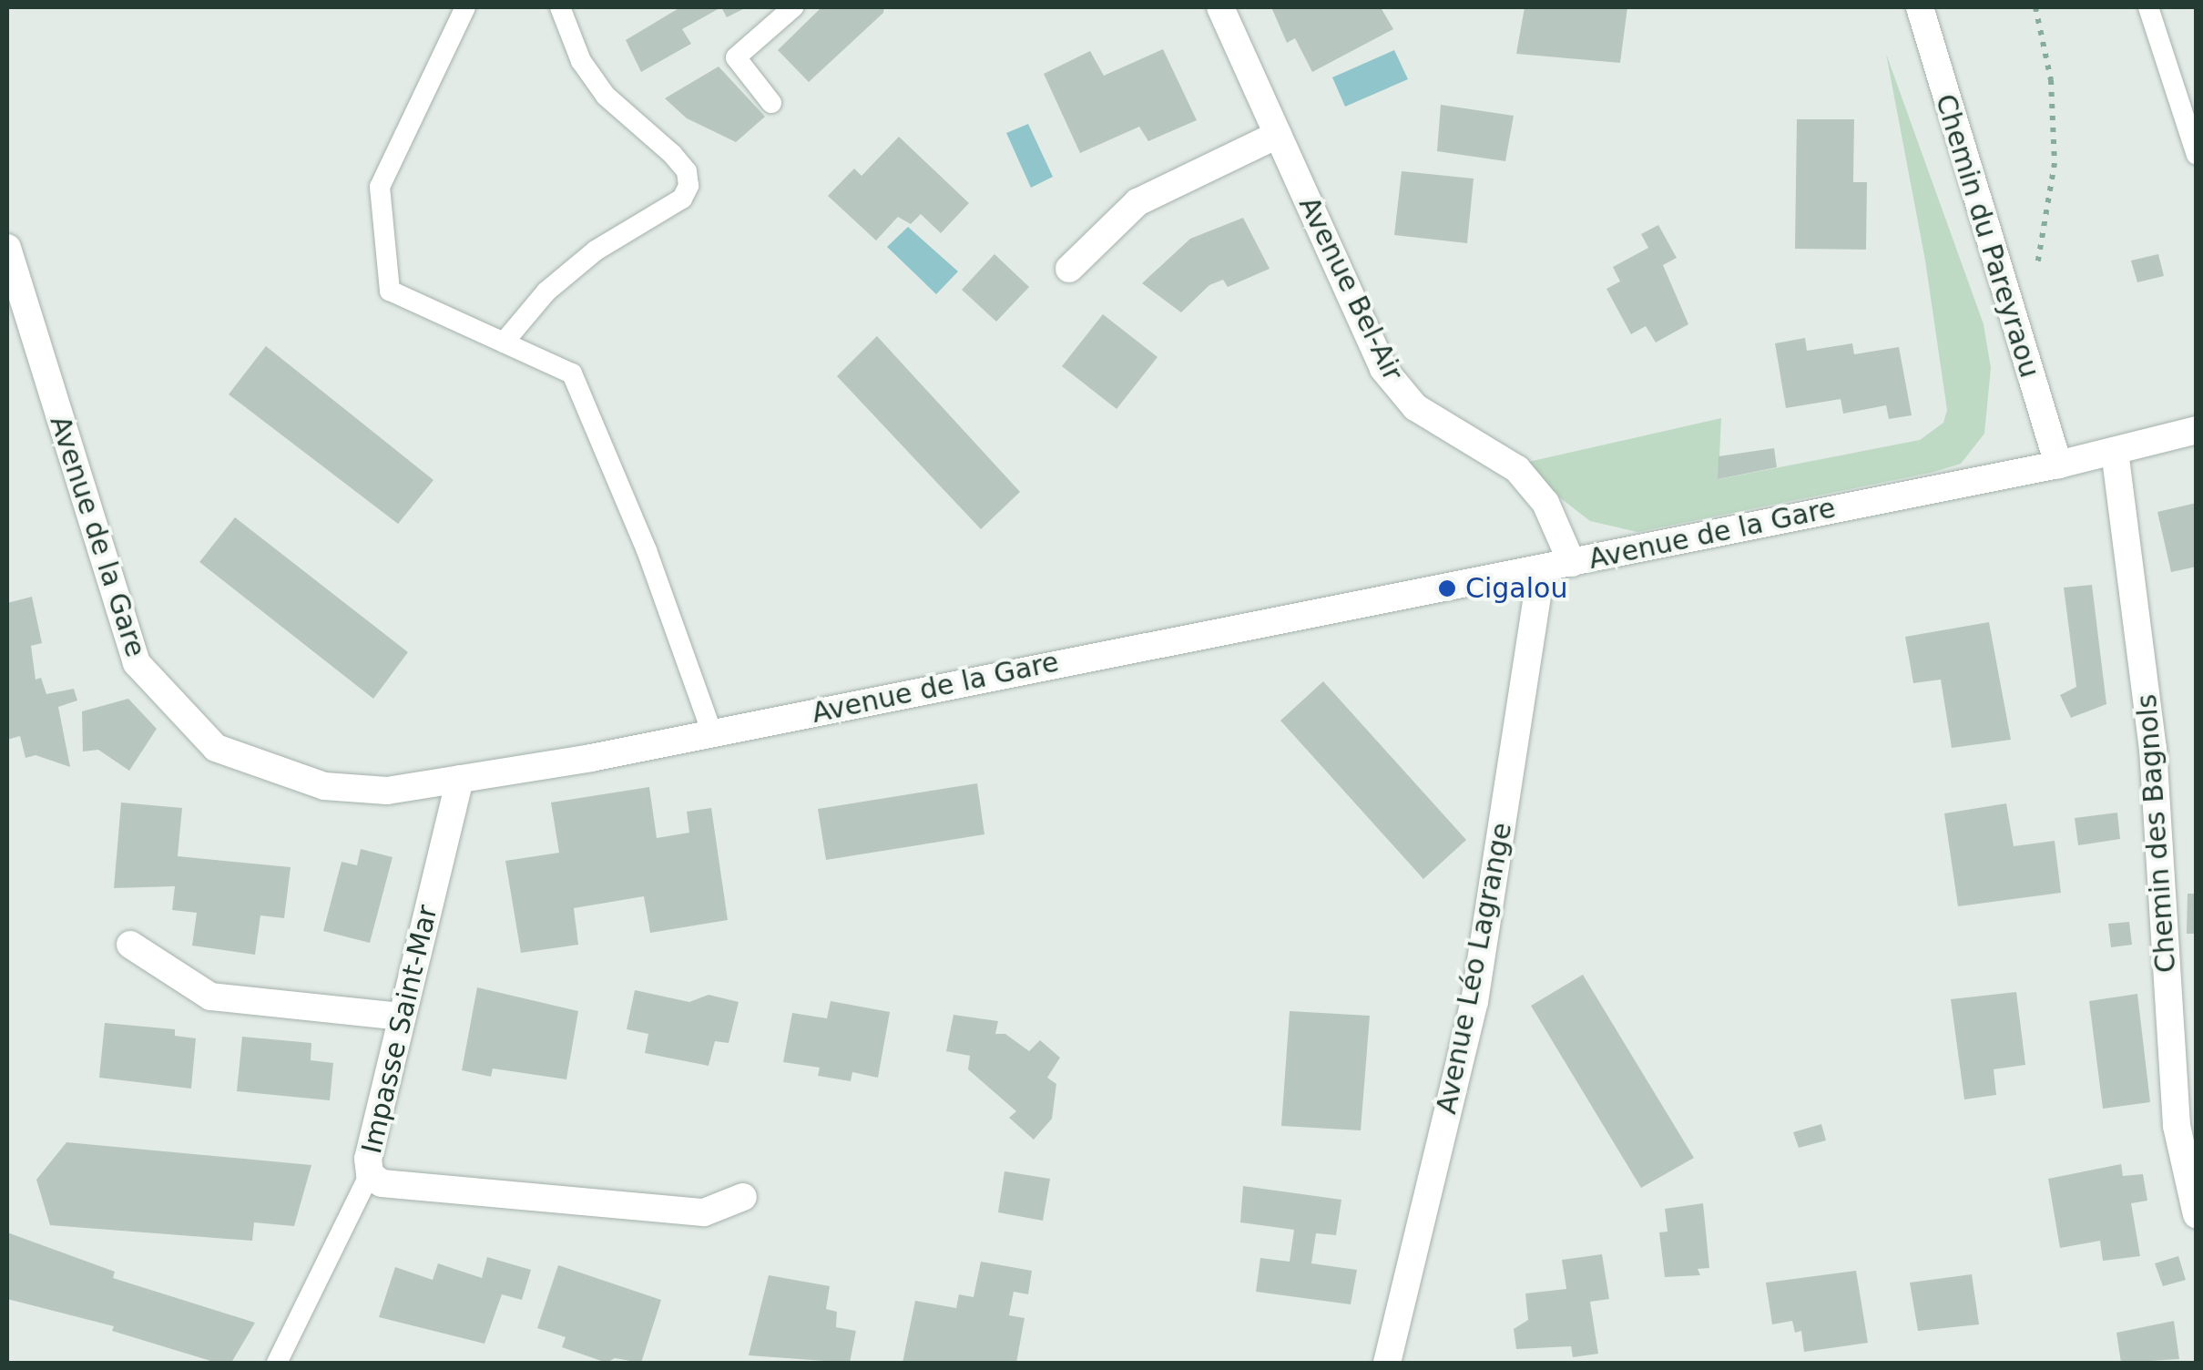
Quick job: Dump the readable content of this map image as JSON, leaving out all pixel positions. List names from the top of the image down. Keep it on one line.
{"streets":{"street":["Chemin du Pareyraou","Avenue Bel-Air","Avenue de la Gare","Chemin des Bagnols","Avenue Léo Lagrange","Impasse Saint-Mar"]},"crossings":[["Chemin du Pareyraou","Avenue de la Gare"],["Avenue Bel-Air","Avenue de la Gare"],["Avenue de la Gare","Chemin des Bagnols"],["Avenue de la Gare","Avenue Léo Lagrange"],["Avenue de la Gare","Impasse Saint-Mar"]],"places":["Cigalou"]}
